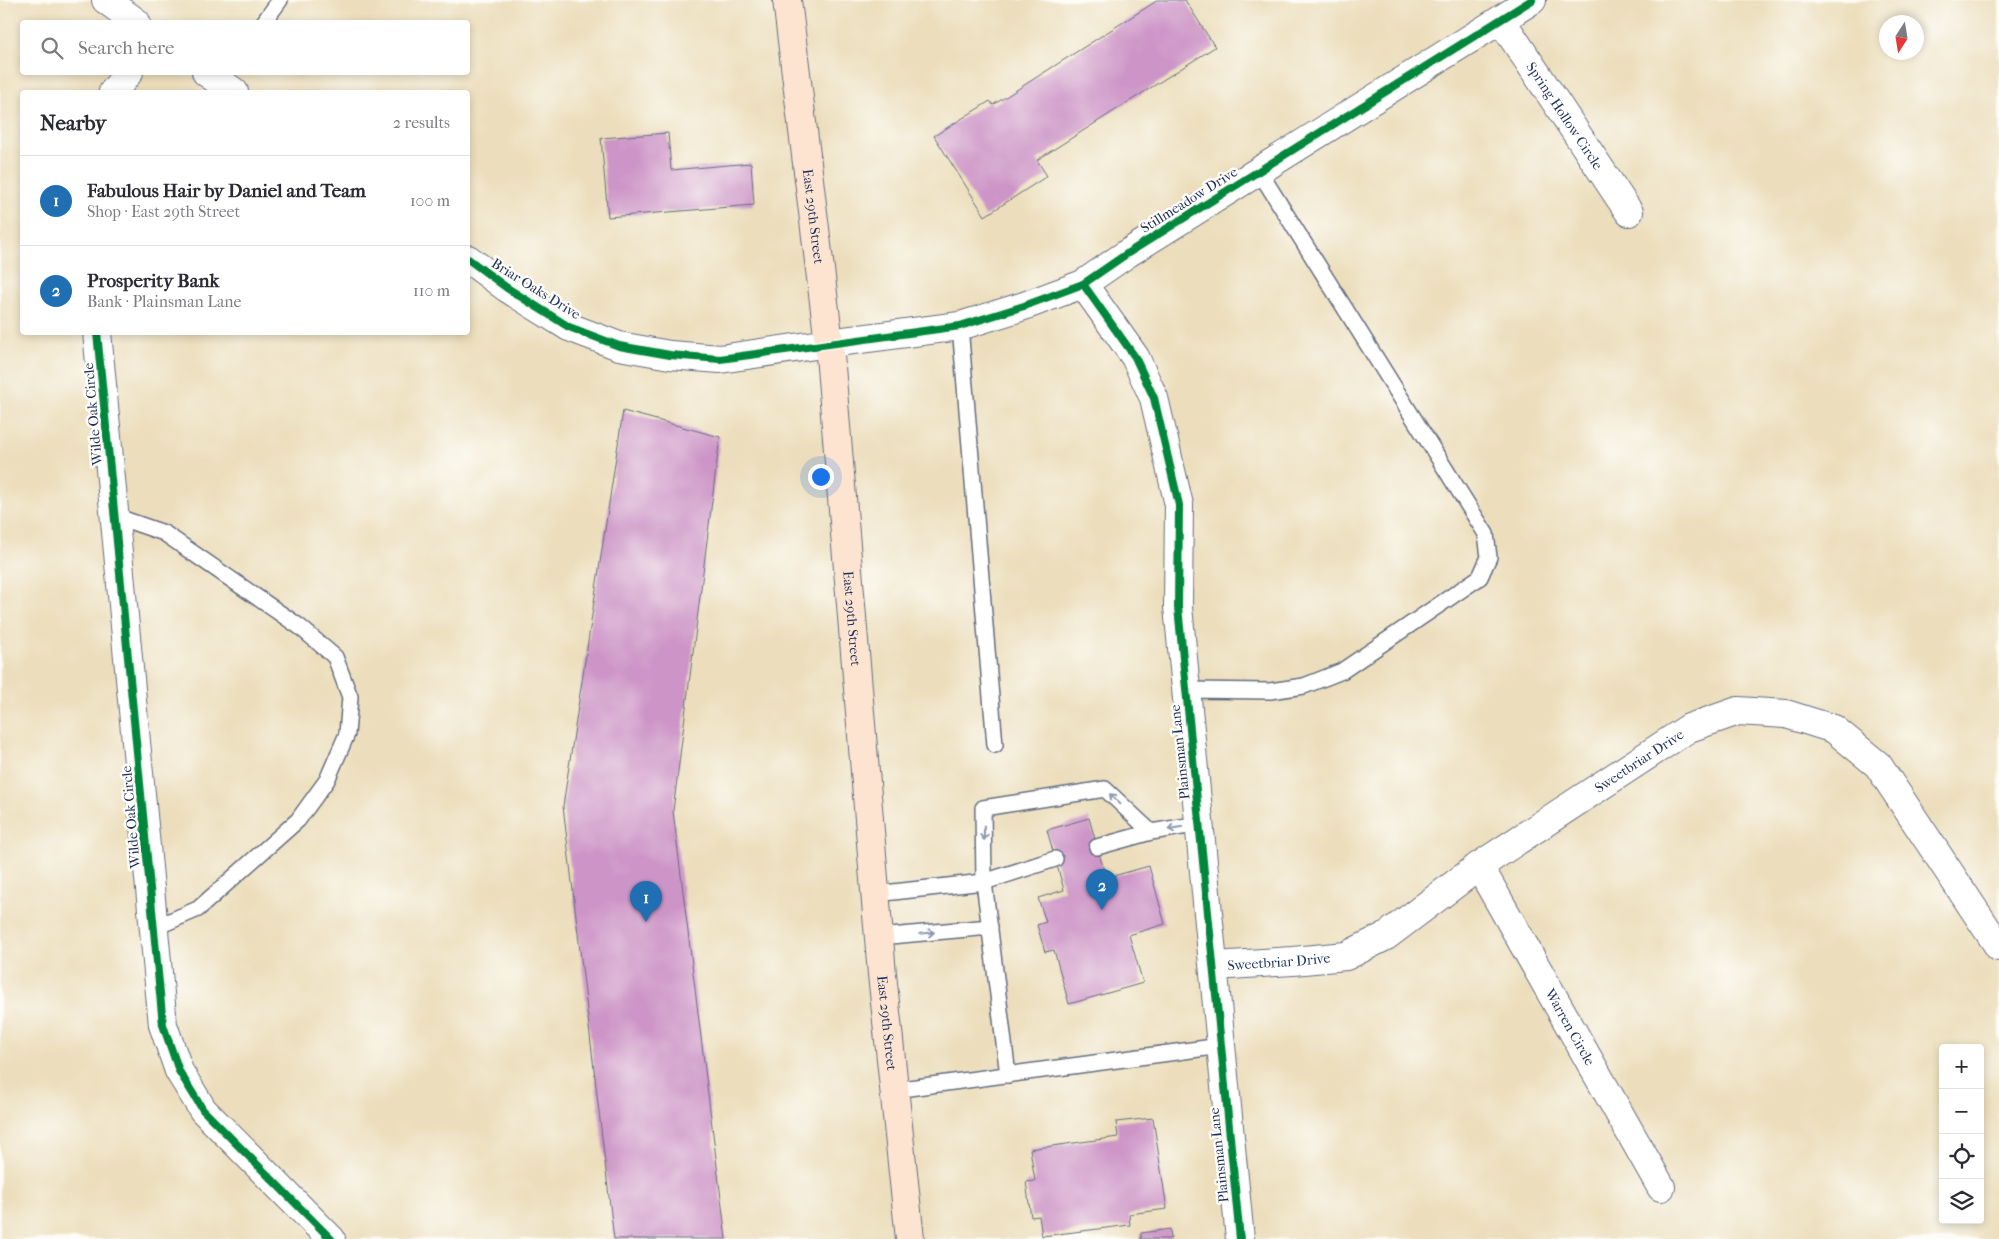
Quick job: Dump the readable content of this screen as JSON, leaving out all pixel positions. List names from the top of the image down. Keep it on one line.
{"streets":{"main road":["East 29th Street"],"street":["Spring Hollow Circle","Stillmeadow Drive","Briar Oaks Drive","Wilde Oak Circle","Plainsman Lane","Sweetbriar Drive","Warren Circle"]},"crossings":[["Spring Hollow Circle","Stillmeadow Drive"],["Stillmeadow Drive","East 29th Street"],["Stillmeadow Drive","Briar Oaks Drive"],["Stillmeadow Drive","Plainsman Lane"],["East 29th Street","Briar Oaks Drive"],["Plainsman Lane","Sweetbriar Drive"],["Sweetbriar Drive","Warren Circle"]],"north":"bottom","page":{"search":"Search here","heading":["Nearby","2 results"],"list":[{"mark":"1","name":"Fabulous Hair by Daniel and Team","note":"Shop · East 29th Street","value":"100 m"},{"mark":"2","name":"Prosperity Bank","note":"Bank · Plainsman Lane","value":"110 m"}],"pins":["2","1"],"map_buttons":["+","−"]}}
